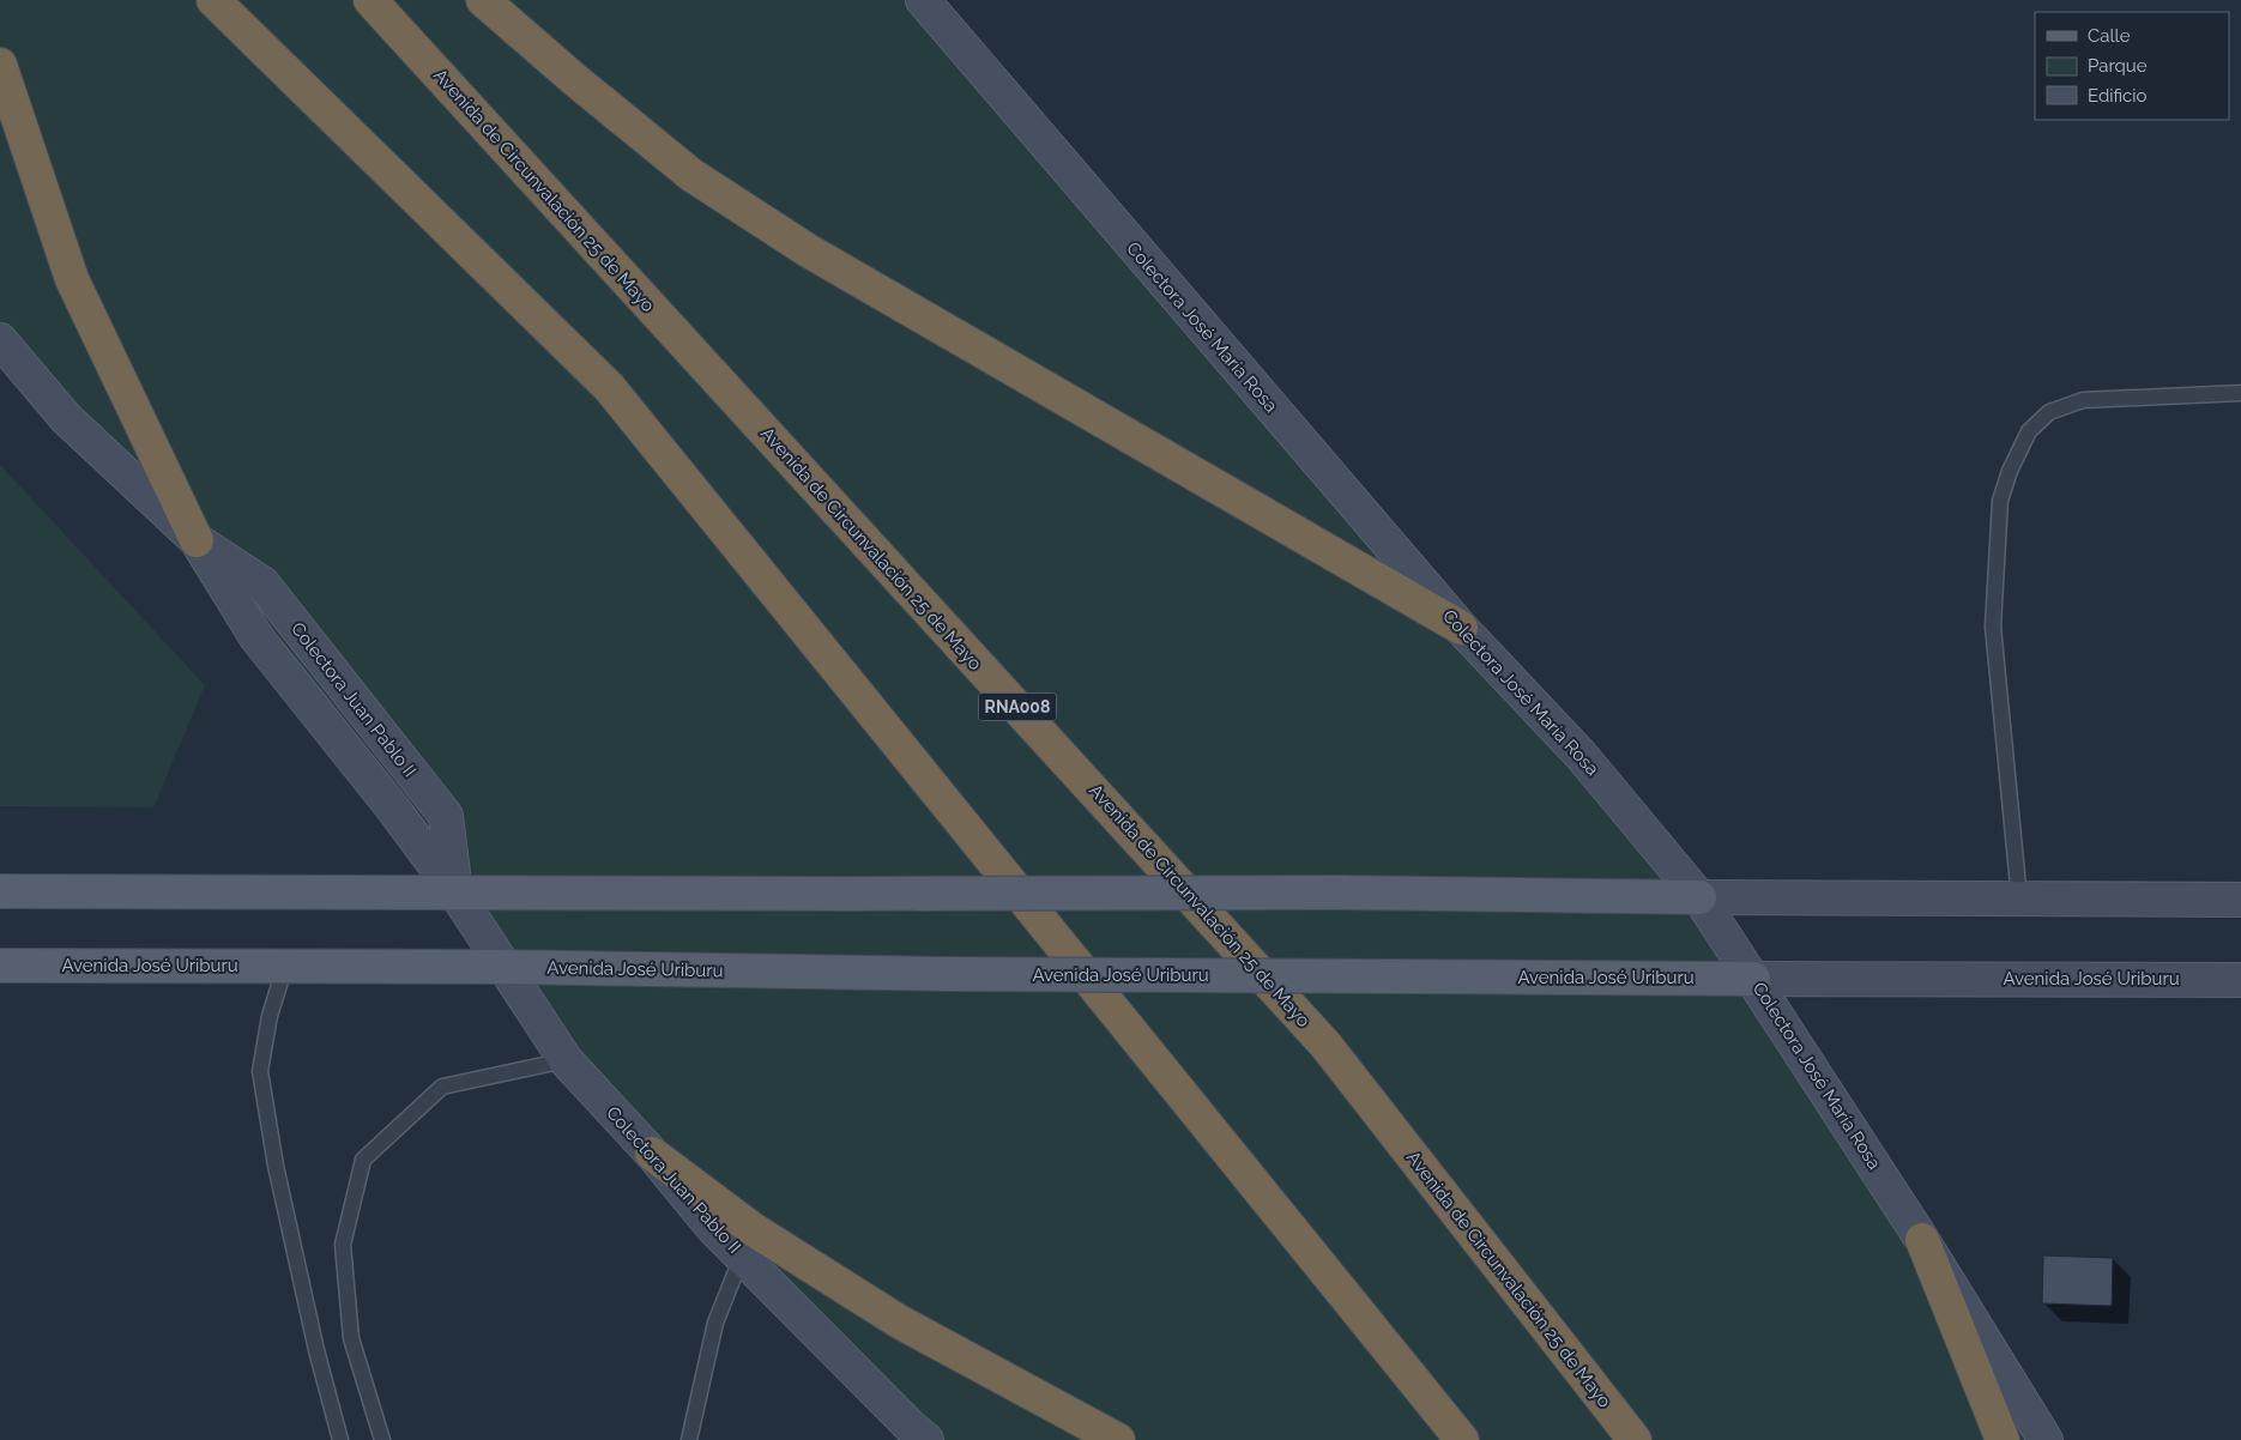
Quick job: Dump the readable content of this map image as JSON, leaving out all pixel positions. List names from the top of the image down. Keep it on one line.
{"streets":{"highway":["Avenida de Circunvalación 25 de Mayo","RNA008"],"main road":["Colectora José María Rosa","Colectora Juan Pablo II","Avenida José Uriburu"]},"crossings":[["Colectora José María Rosa","Avenida José Uriburu"],["Colectora Juan Pablo II","Avenida José Uriburu"]],"legend":["Calle","Parque","Edificio"]}
